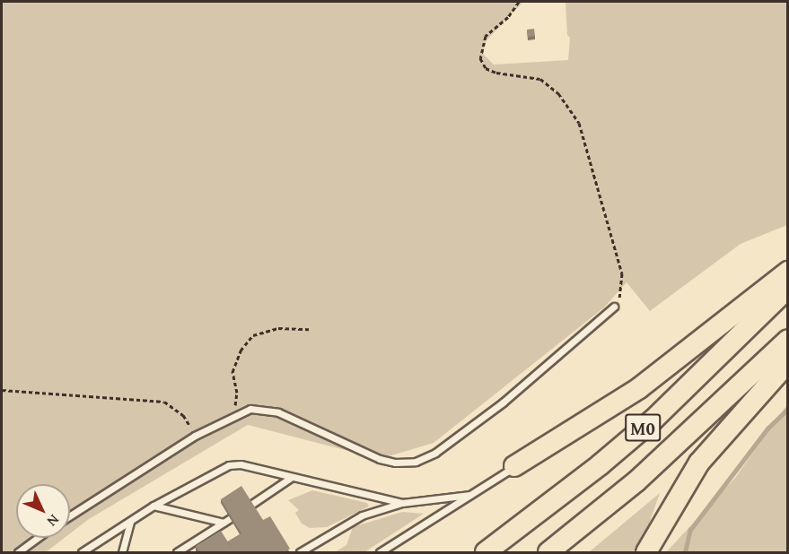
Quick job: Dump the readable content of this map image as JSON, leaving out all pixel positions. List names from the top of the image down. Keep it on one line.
{"streets":{"highway":["M0"]},"north":"bottom right"}
